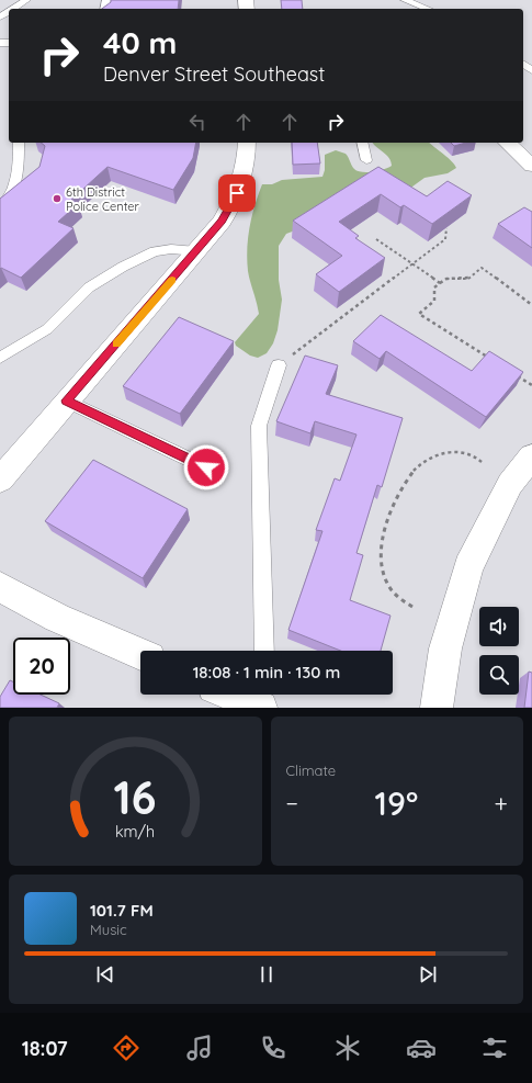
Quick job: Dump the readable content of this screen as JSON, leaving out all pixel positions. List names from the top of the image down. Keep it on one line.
{"places":["6th District Police Center"],"page":{"turn":["40 m","Denver Street Southeast"],"limit":"20","trip":"18:08 · 1 min · 130 m","tile":"Climate","heat":["−","19°","+"],"song":["101.7 FM","Music"],"tabs":"18:07","gauge":["16","km/h"]}}
